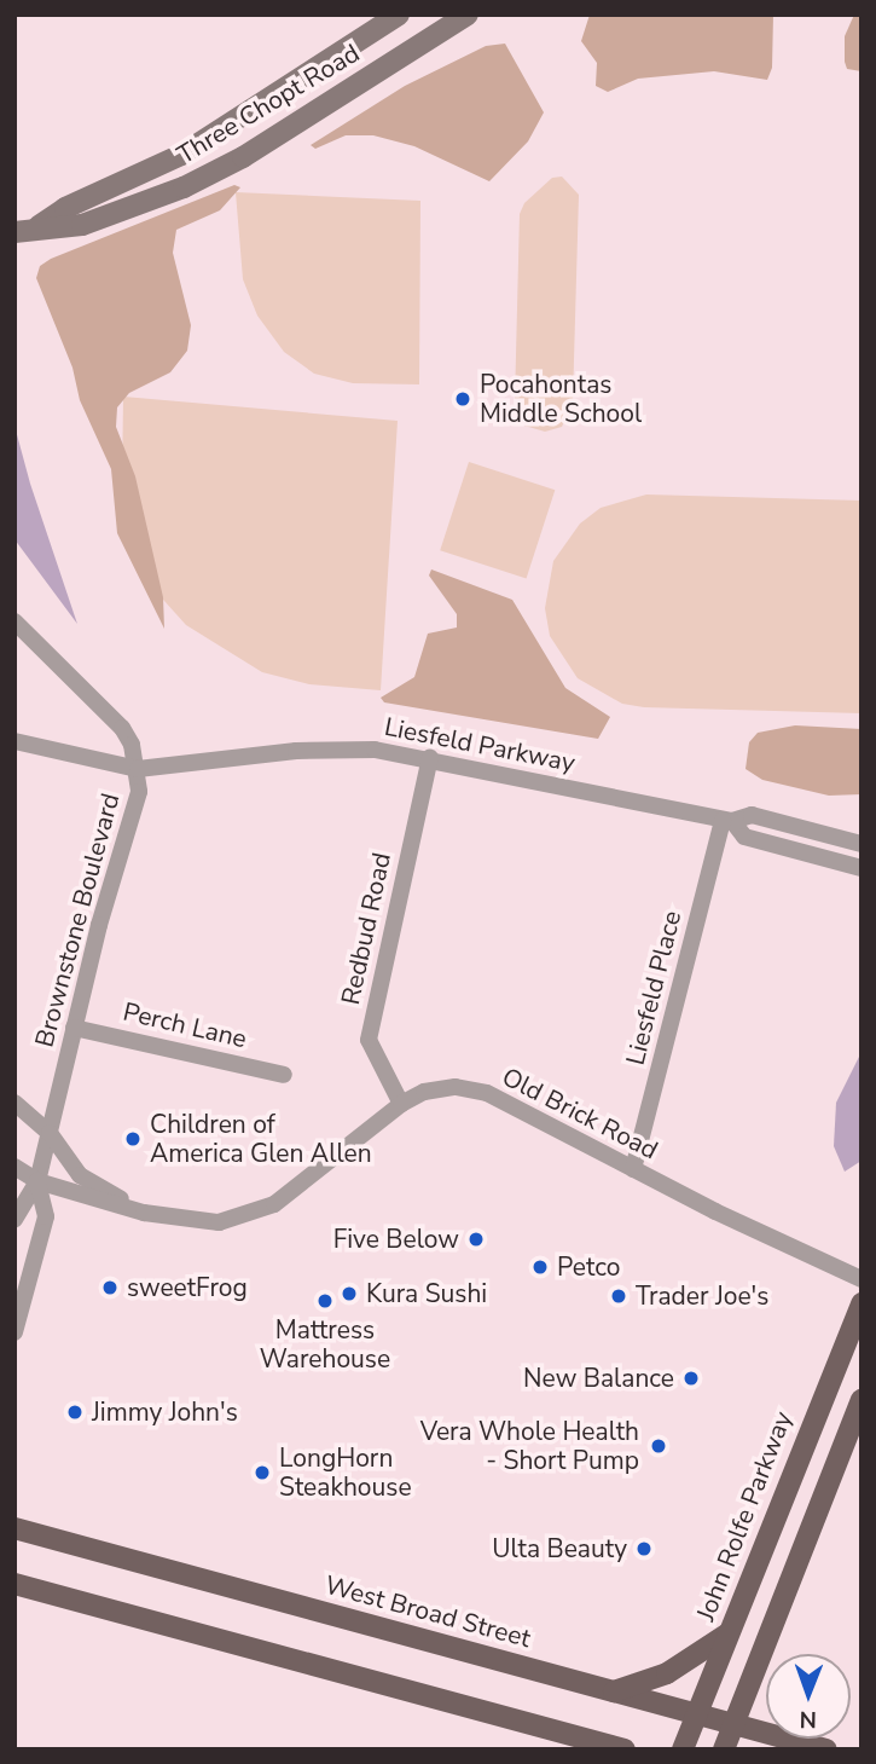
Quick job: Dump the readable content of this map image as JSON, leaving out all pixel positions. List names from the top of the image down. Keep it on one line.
{"streets":{"main road":["Three Chopt Road","John Rolfe Parkway","West Broad Street"],"street":["Liesfeld Parkway","Brownstone Boulevard","Redbud Road","Liesfeld Place","Perch Lane","Old Brick Road"]},"crossings":[["Liesfeld Parkway","Brownstone Boulevard"],["Liesfeld Parkway","Redbud Road"],["Liesfeld Parkway","Liesfeld Place"],["Brownstone Boulevard","Perch Lane"],["Brownstone Boulevard","Old Brick Road"],["Redbud Road","Old Brick Road"],["Liesfeld Place","Old Brick Road"],["John Rolfe Parkway","West Broad Street"]],"places":["Pocahontas Middle School","Children of America Glen Allen","Five Below","Petco","sweetFrog","Kura Sushi","Trader Joe's","Mattress Warehouse","New Balance","Jimmy John's","Vera Whole Health - Short Pump","LongHorn Steakhouse","Ulta Beauty"],"north":"bottom"}
